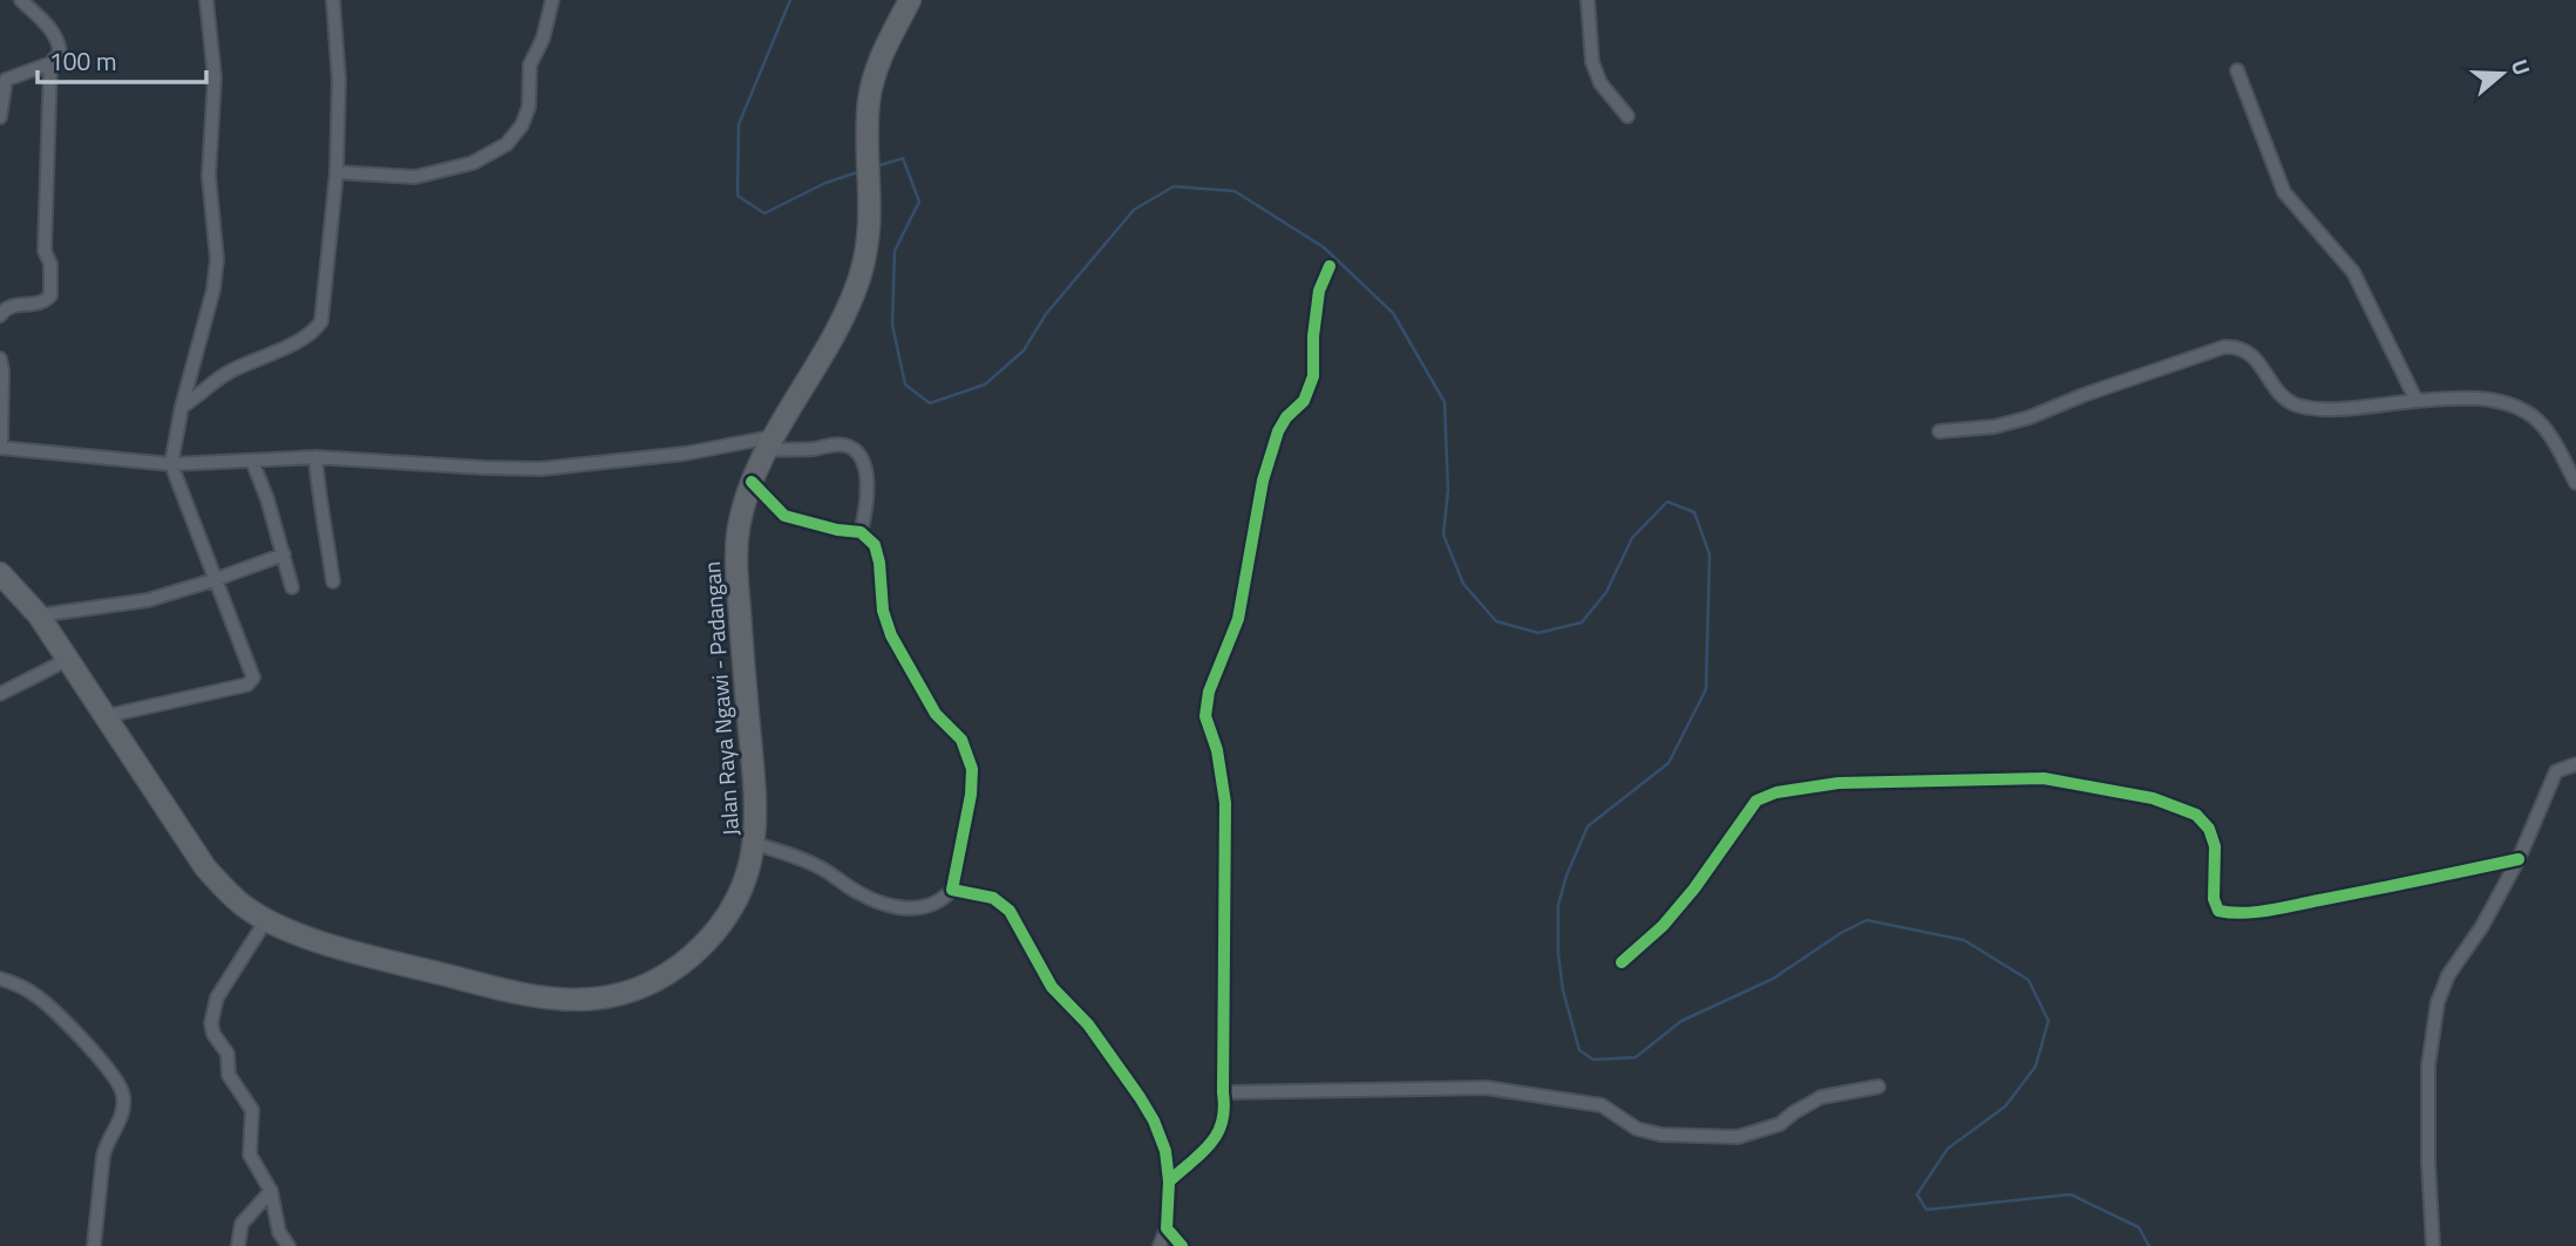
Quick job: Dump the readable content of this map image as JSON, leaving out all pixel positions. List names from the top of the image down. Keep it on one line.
{"streets":{"highway":["Jalan Raya Ngawi - Padangan"]},"scale_bar":"100 m","north":"right"}
